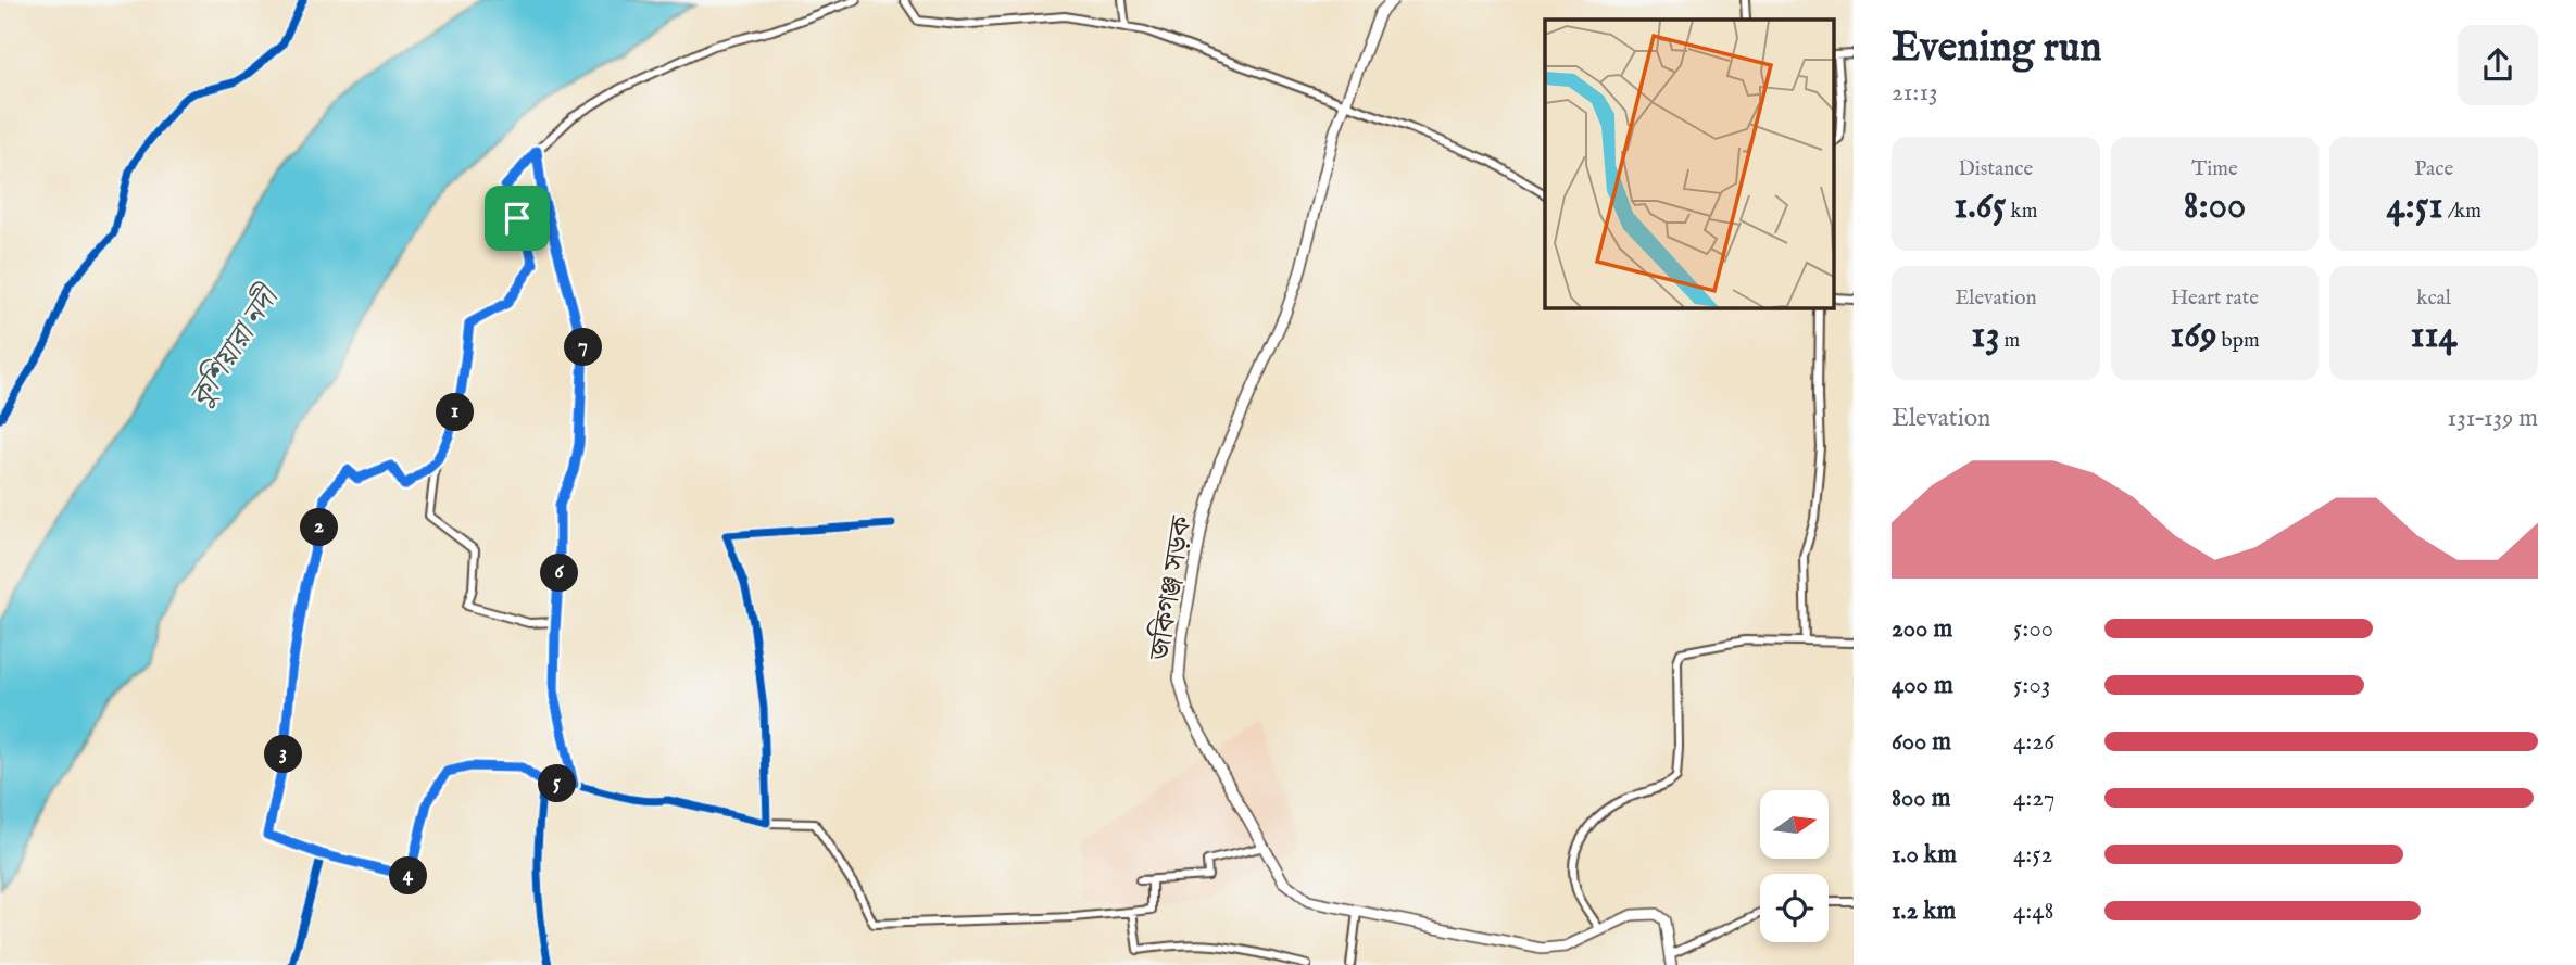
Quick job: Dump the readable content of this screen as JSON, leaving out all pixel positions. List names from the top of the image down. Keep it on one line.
{"streets":{"main road":["জকিগঞ্জ সড়ক"]},"water":["কুশিয়ারা নদী"],"north":"right","page":{"heading":["Evening run","21:13"],"stats":[["Distance","1.65 km"],["Time","8:00"],["Pace","4:51 /km"],["Elevation","13 m"],["Heart rate","169 bpm"],["kcal","114"]],"pins":["7","1","2","6","3","5","4"],"chart":["Elevation","131–139 m"],"list":[{"name":"200 m","note":"5:00"},{"name":"400 m","note":"5:03"},{"name":"600 m","note":"4:26"},{"name":"800 m","note":"4:27"},{"name":"1.0 km","note":"4:52"},{"name":"1.2 km","note":"4:48"}]}}
